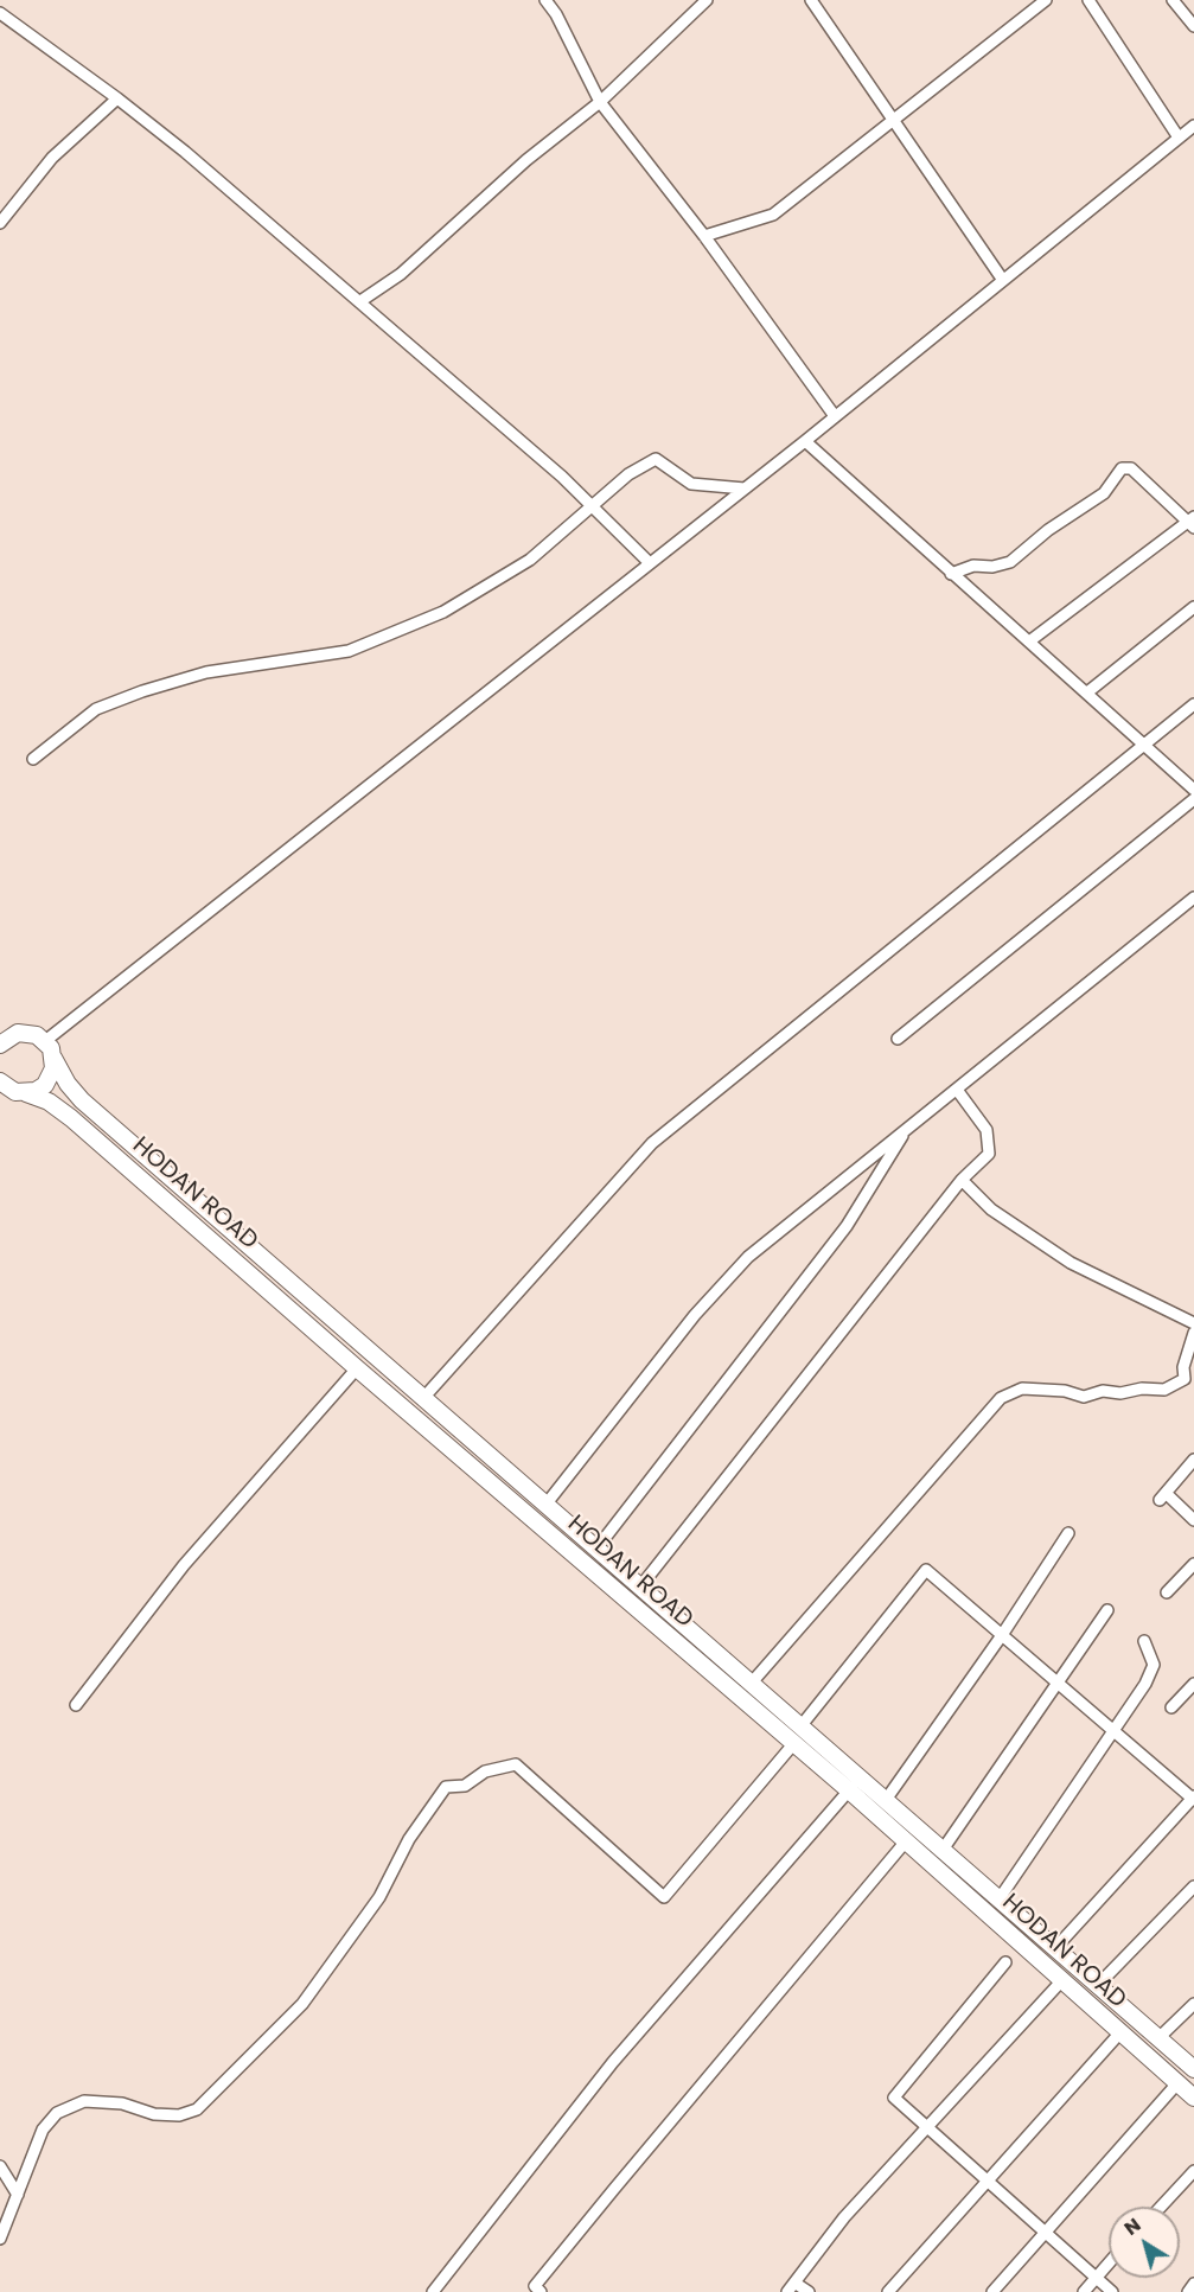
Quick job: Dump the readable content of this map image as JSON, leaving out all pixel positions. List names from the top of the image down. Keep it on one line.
{"streets":{"main road":["HODAN ROAD"]},"north":"top left"}
